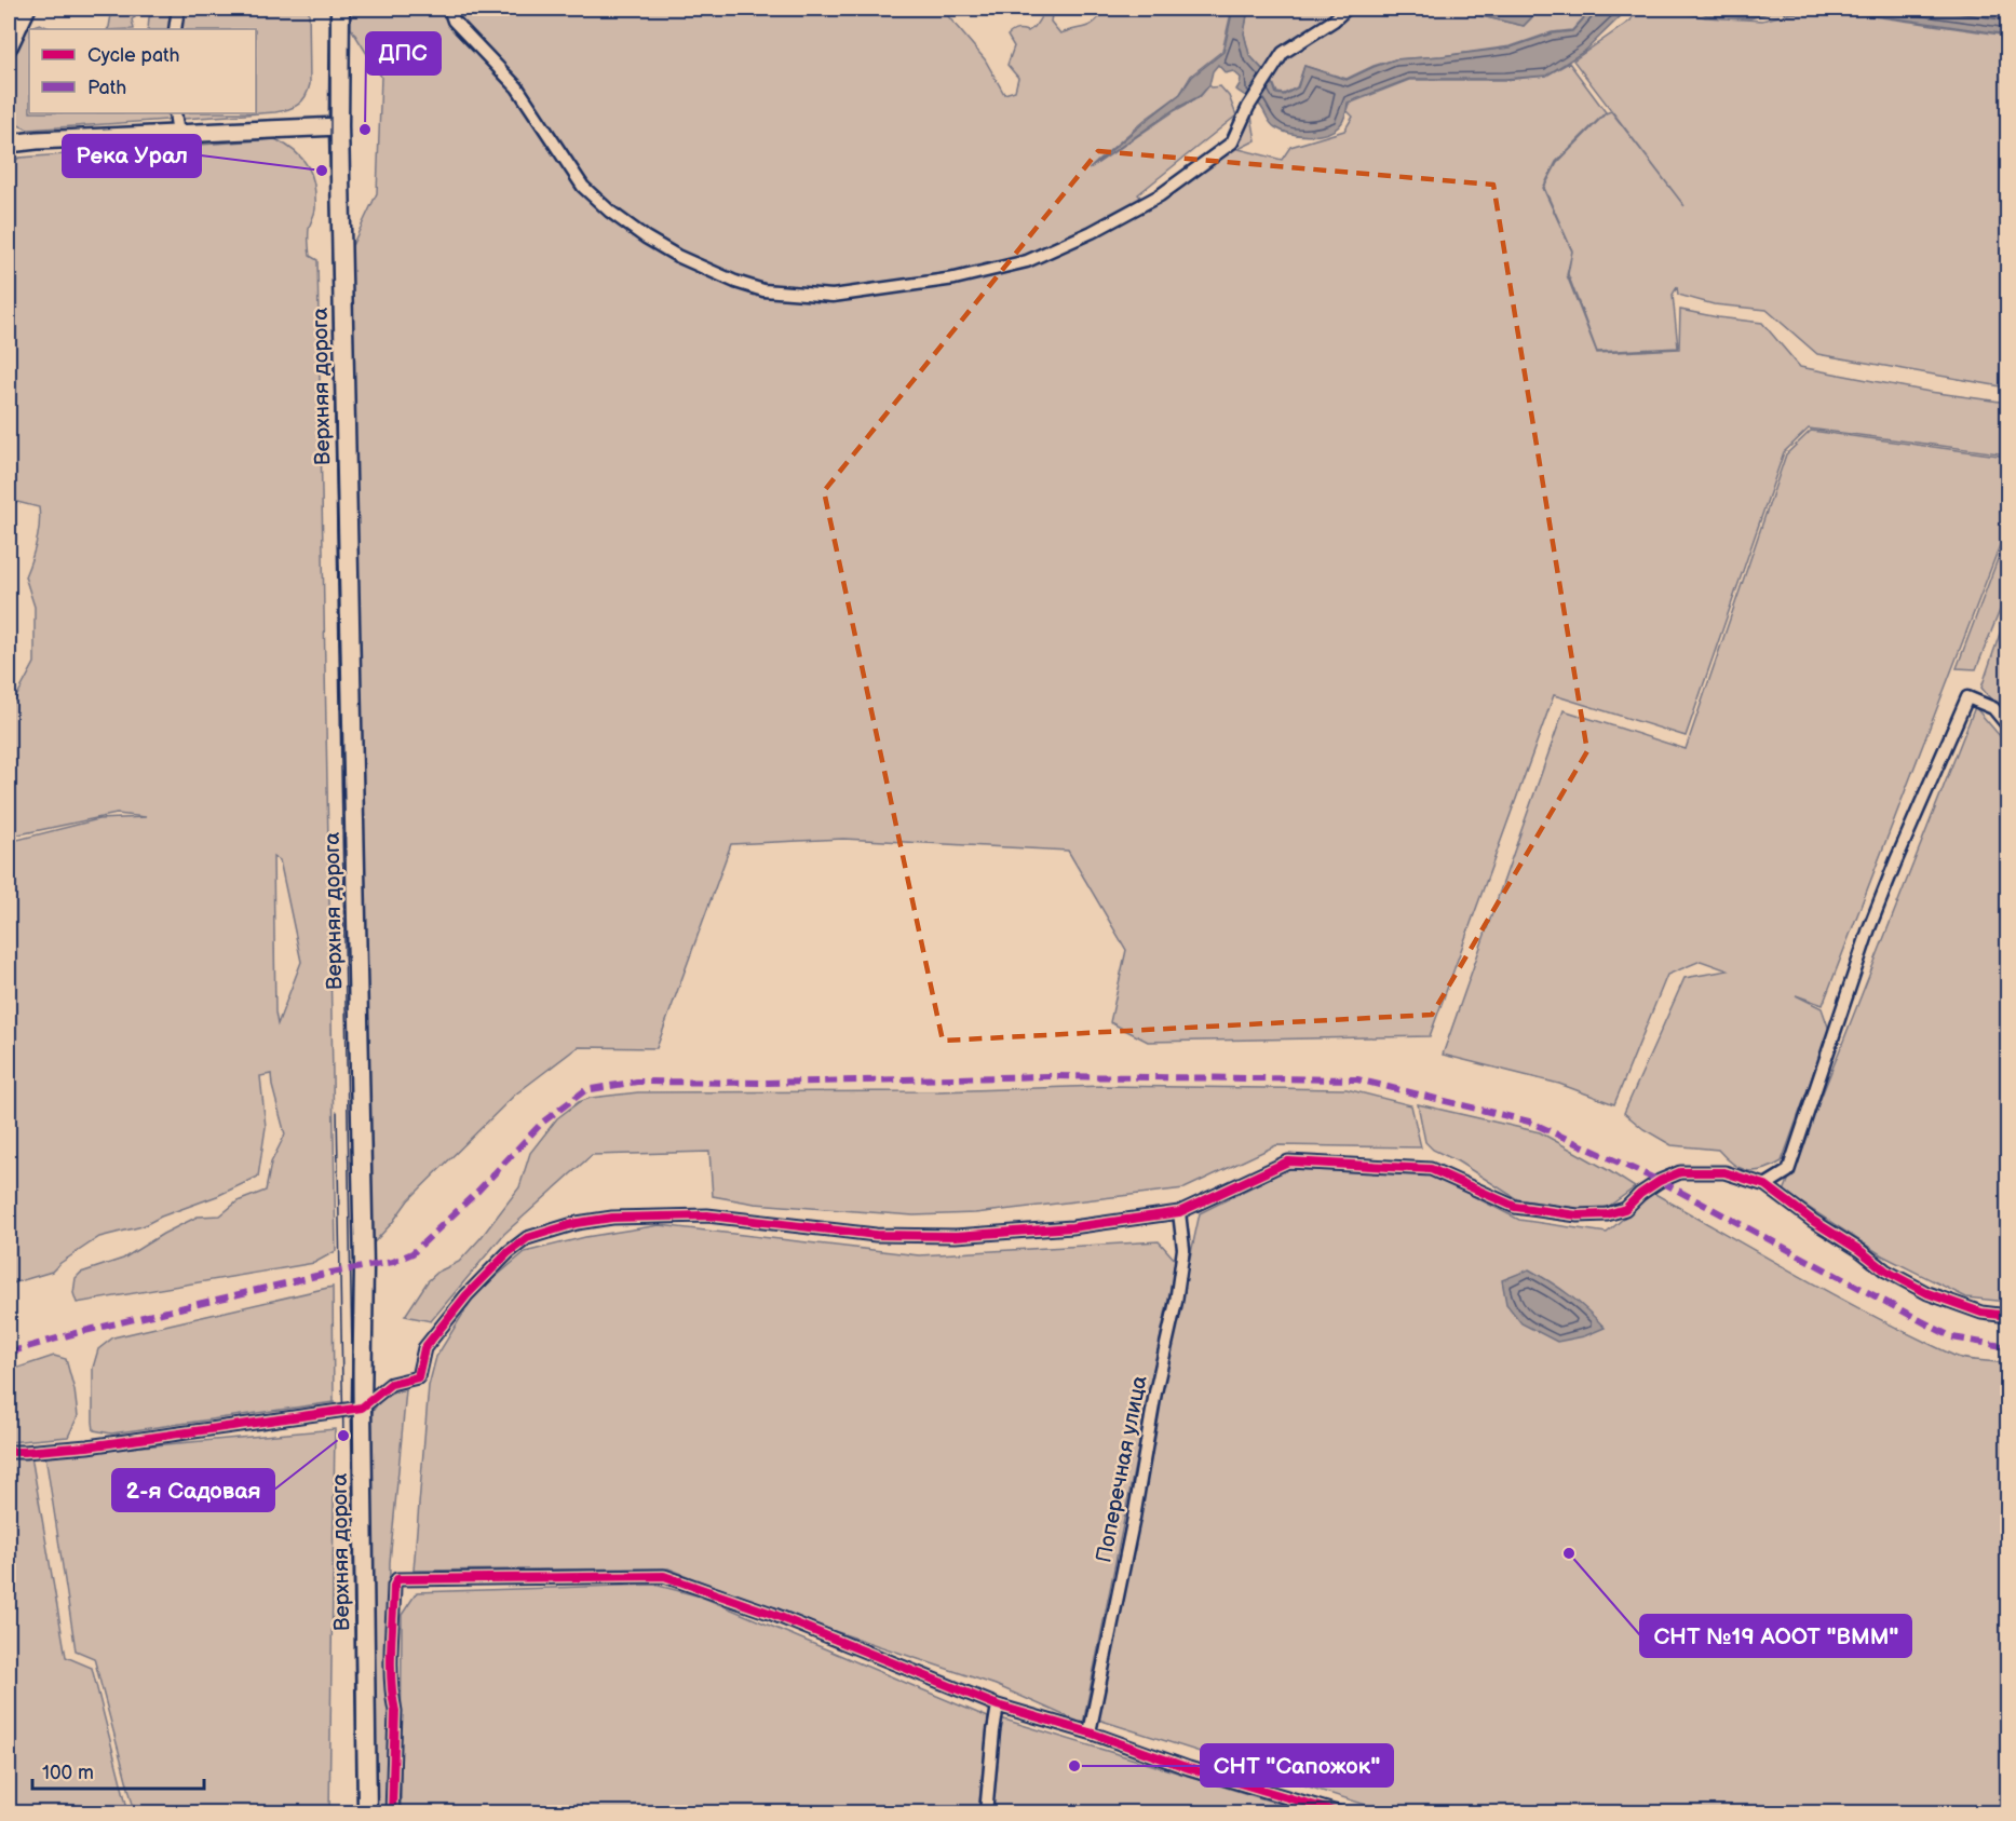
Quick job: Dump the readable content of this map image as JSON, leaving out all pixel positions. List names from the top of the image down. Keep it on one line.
{"streets":{"main road":["Верхняя дорога"],"street":["Поперечная улица"]},"places":["ДПС","Река Урал","2-я Садовая","СНТ №19 АООТ \"ВММ\"","СНТ \"Сапожок\""],"legend":["Cycle path","Path"],"scale_bar":"100 m"}
